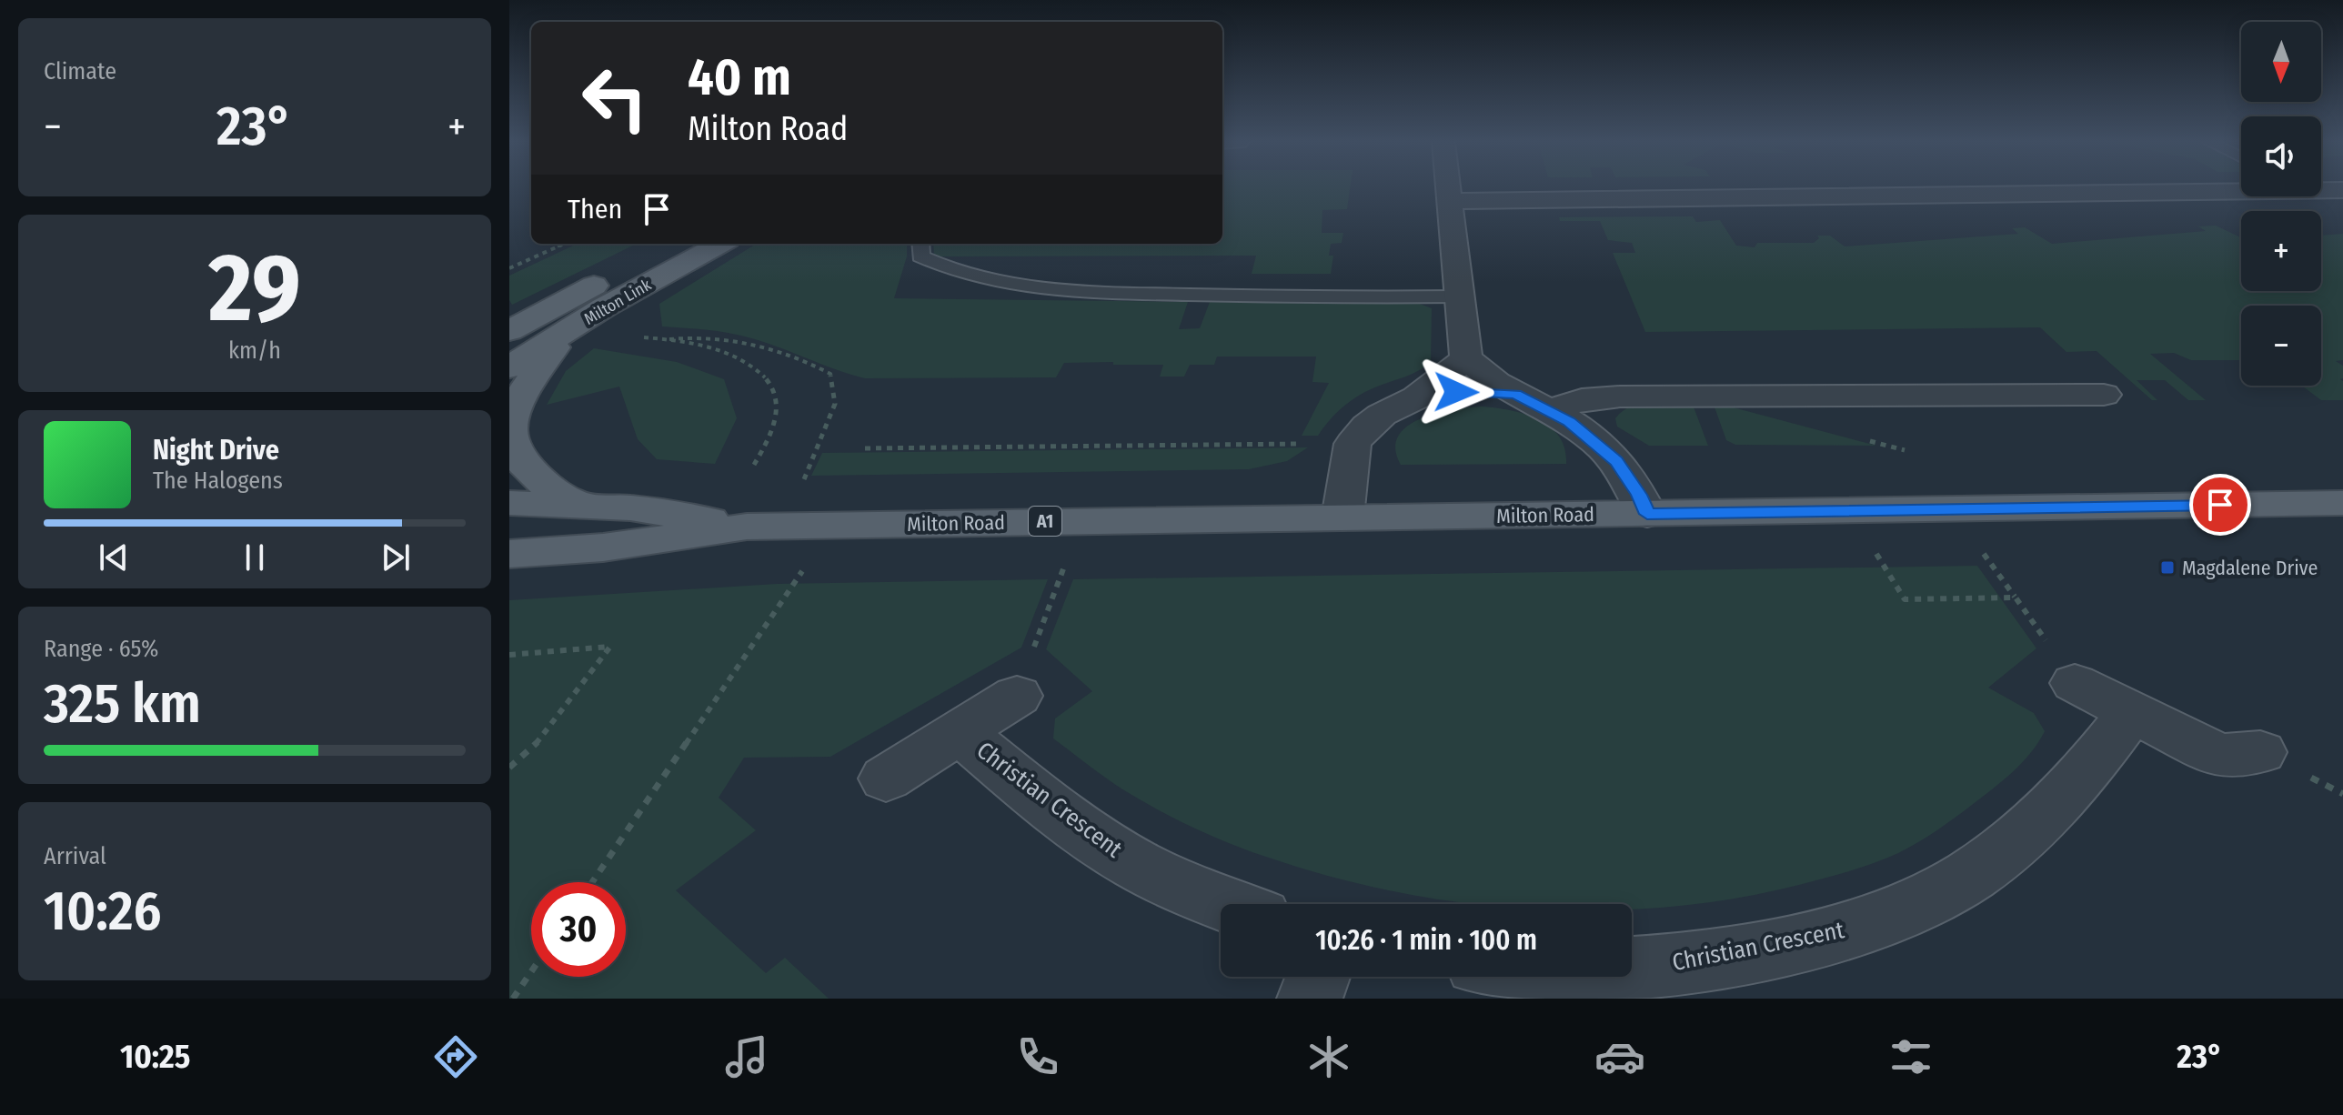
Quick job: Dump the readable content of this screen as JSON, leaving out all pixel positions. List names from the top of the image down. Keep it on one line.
{"streets":{"main road":["Milton Link","Milton Road","A1"],"street":["Christian Crescent"]},"places":{"transit":["Magdalene Drive"]},"north":"bottom","page":{"tile":["Climate",["29","km/h"],["Range · 65%","325 km"],["Arrival","10:26"]],"map_buttons":["+","−"],"turn":["40 m","Milton Road"],"heat":["−","23°","+"],"then":"Then","song":["Night Drive","The Halogens"],"limit":"30","trip":"10:26 · 1 min · 100 m","tabs":["10:25","23°"]}}
